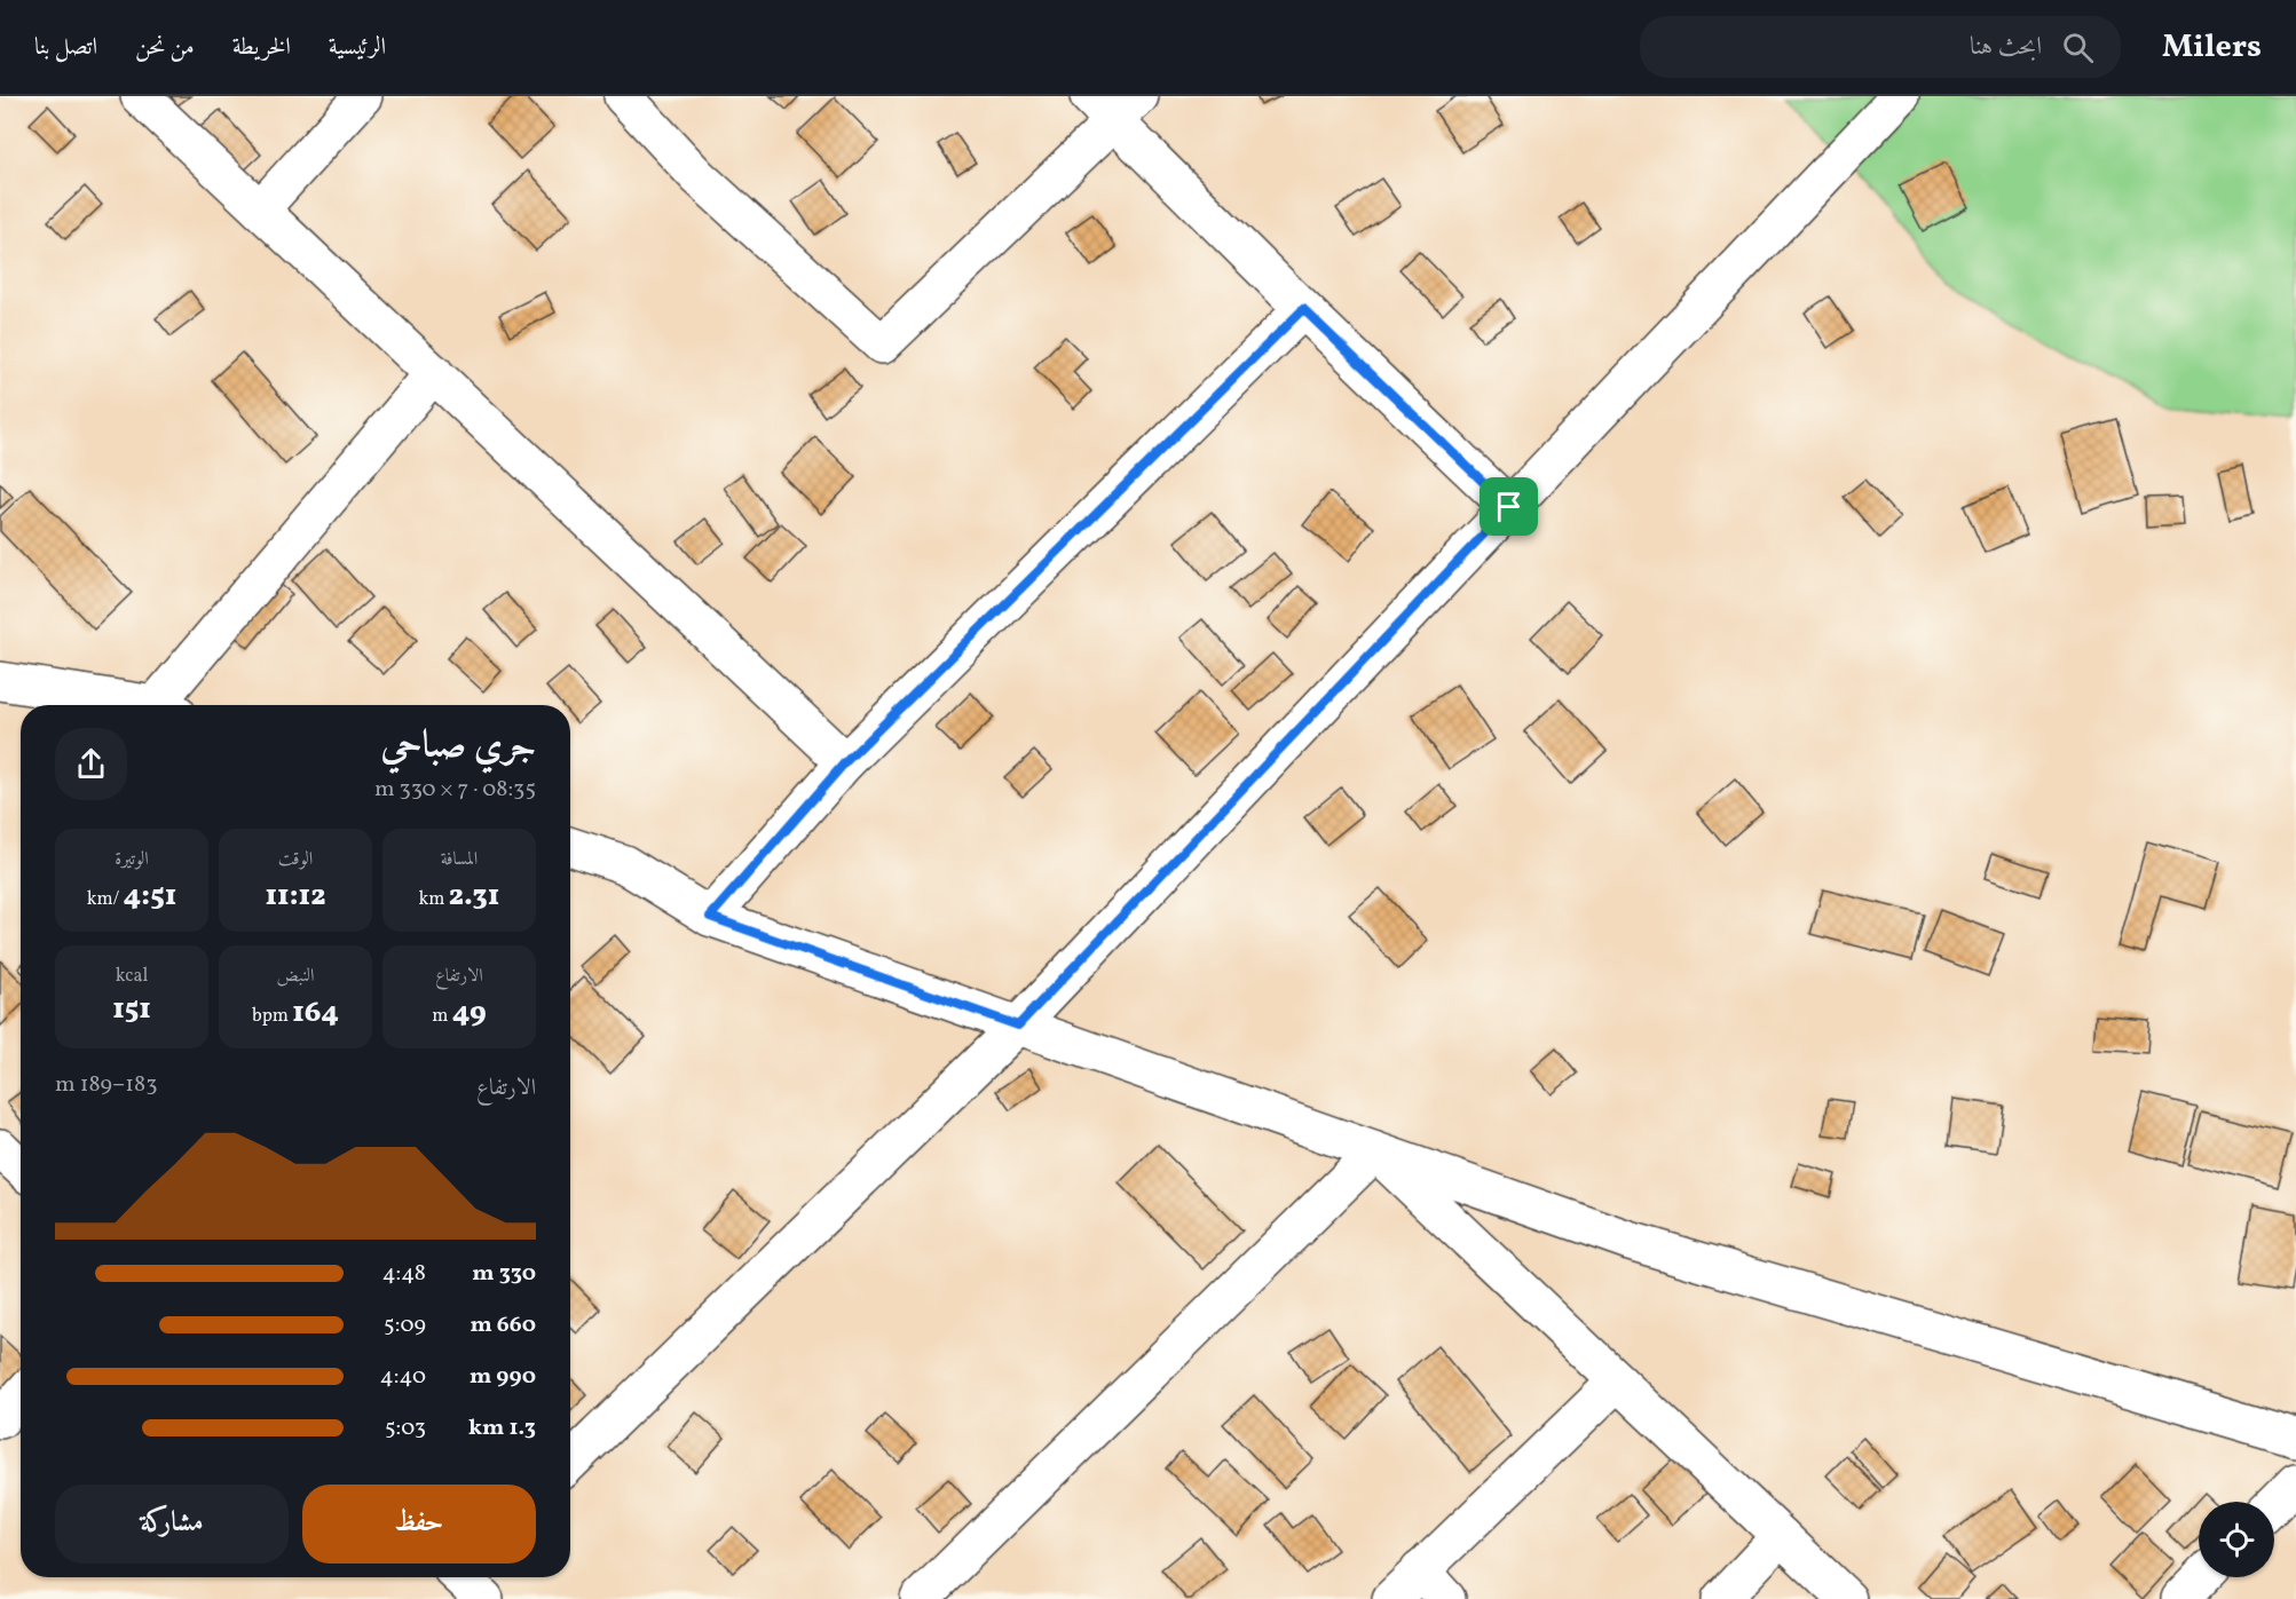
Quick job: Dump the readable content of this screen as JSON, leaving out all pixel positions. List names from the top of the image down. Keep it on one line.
{"page":{"header":"Milers","search":"ابحث هنا","nav":["الرئيسية","الخريطة","من نحن","اتصل بنا"],"heading":["جري صباحي","08:35 · 7 × 330 m"],"stats":[["المسافة","2.31 km"],["الوقت","11:12"],["الوتيرة","4:51 /km"],["الارتفاع","49 m"],["النبض","164 bpm"],["kcal","151"]],"chart":["الارتفاع","183–189 m"],"list":[{"name":"330 m","note":"4:48"},{"name":"660 m","note":"5:09"},{"name":"990 m","note":"4:40"},{"name":"1.3 km","note":"5:03"}],"buttons":["حفظ","مشاركة"]}}
